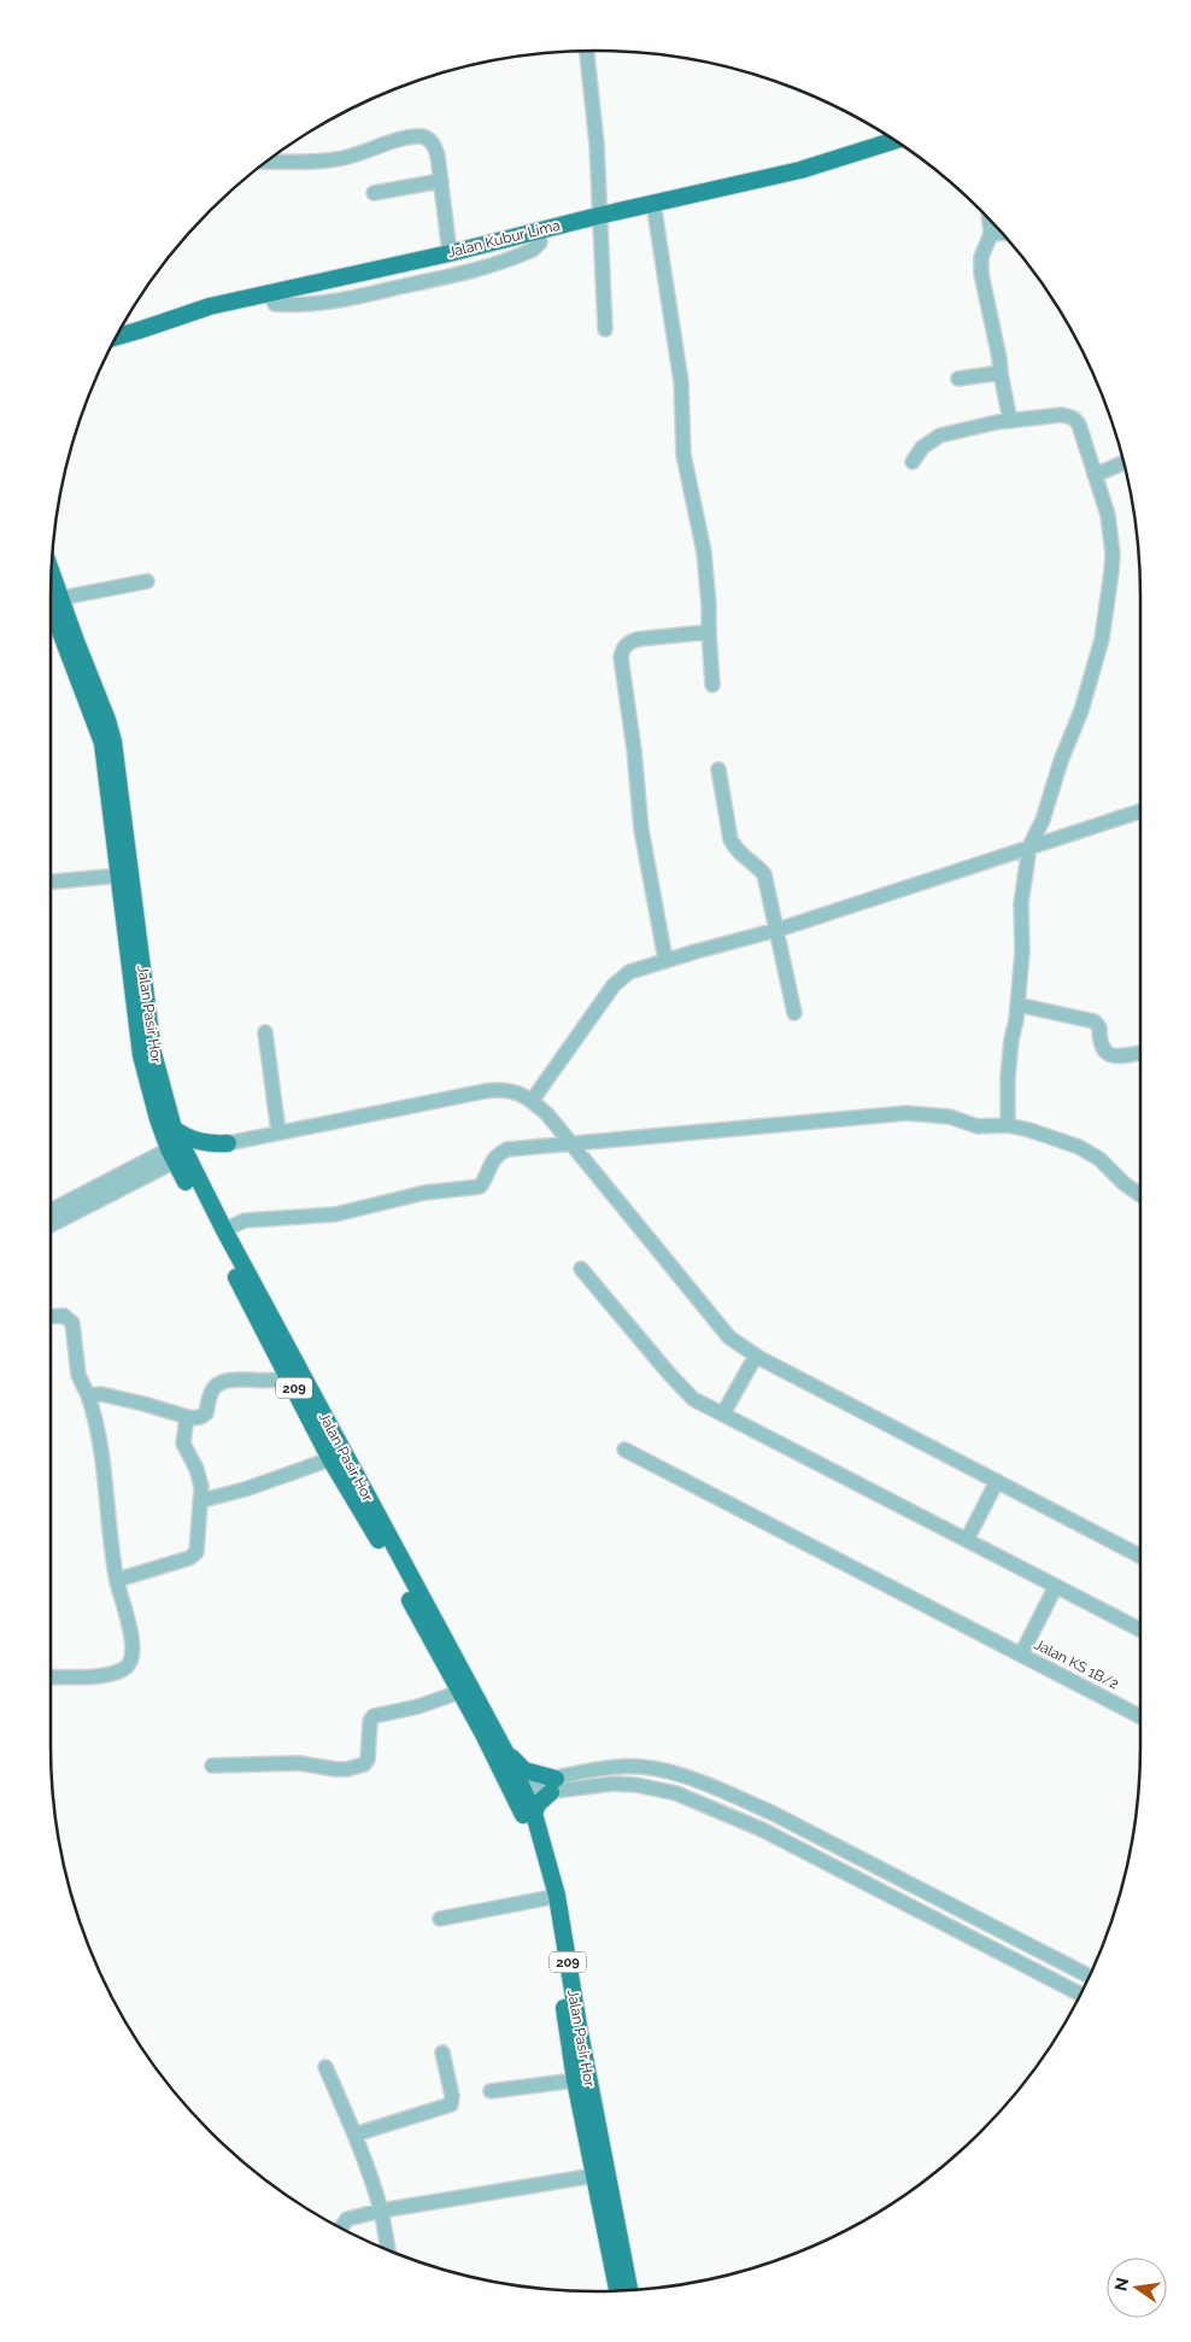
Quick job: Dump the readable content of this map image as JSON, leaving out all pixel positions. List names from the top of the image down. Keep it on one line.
{"streets":{"main road":["Jalan Kubur Lima","Jalan Pasir Hor","209"],"street":["Jalan KS 1B/2"]},"north":"left"}
